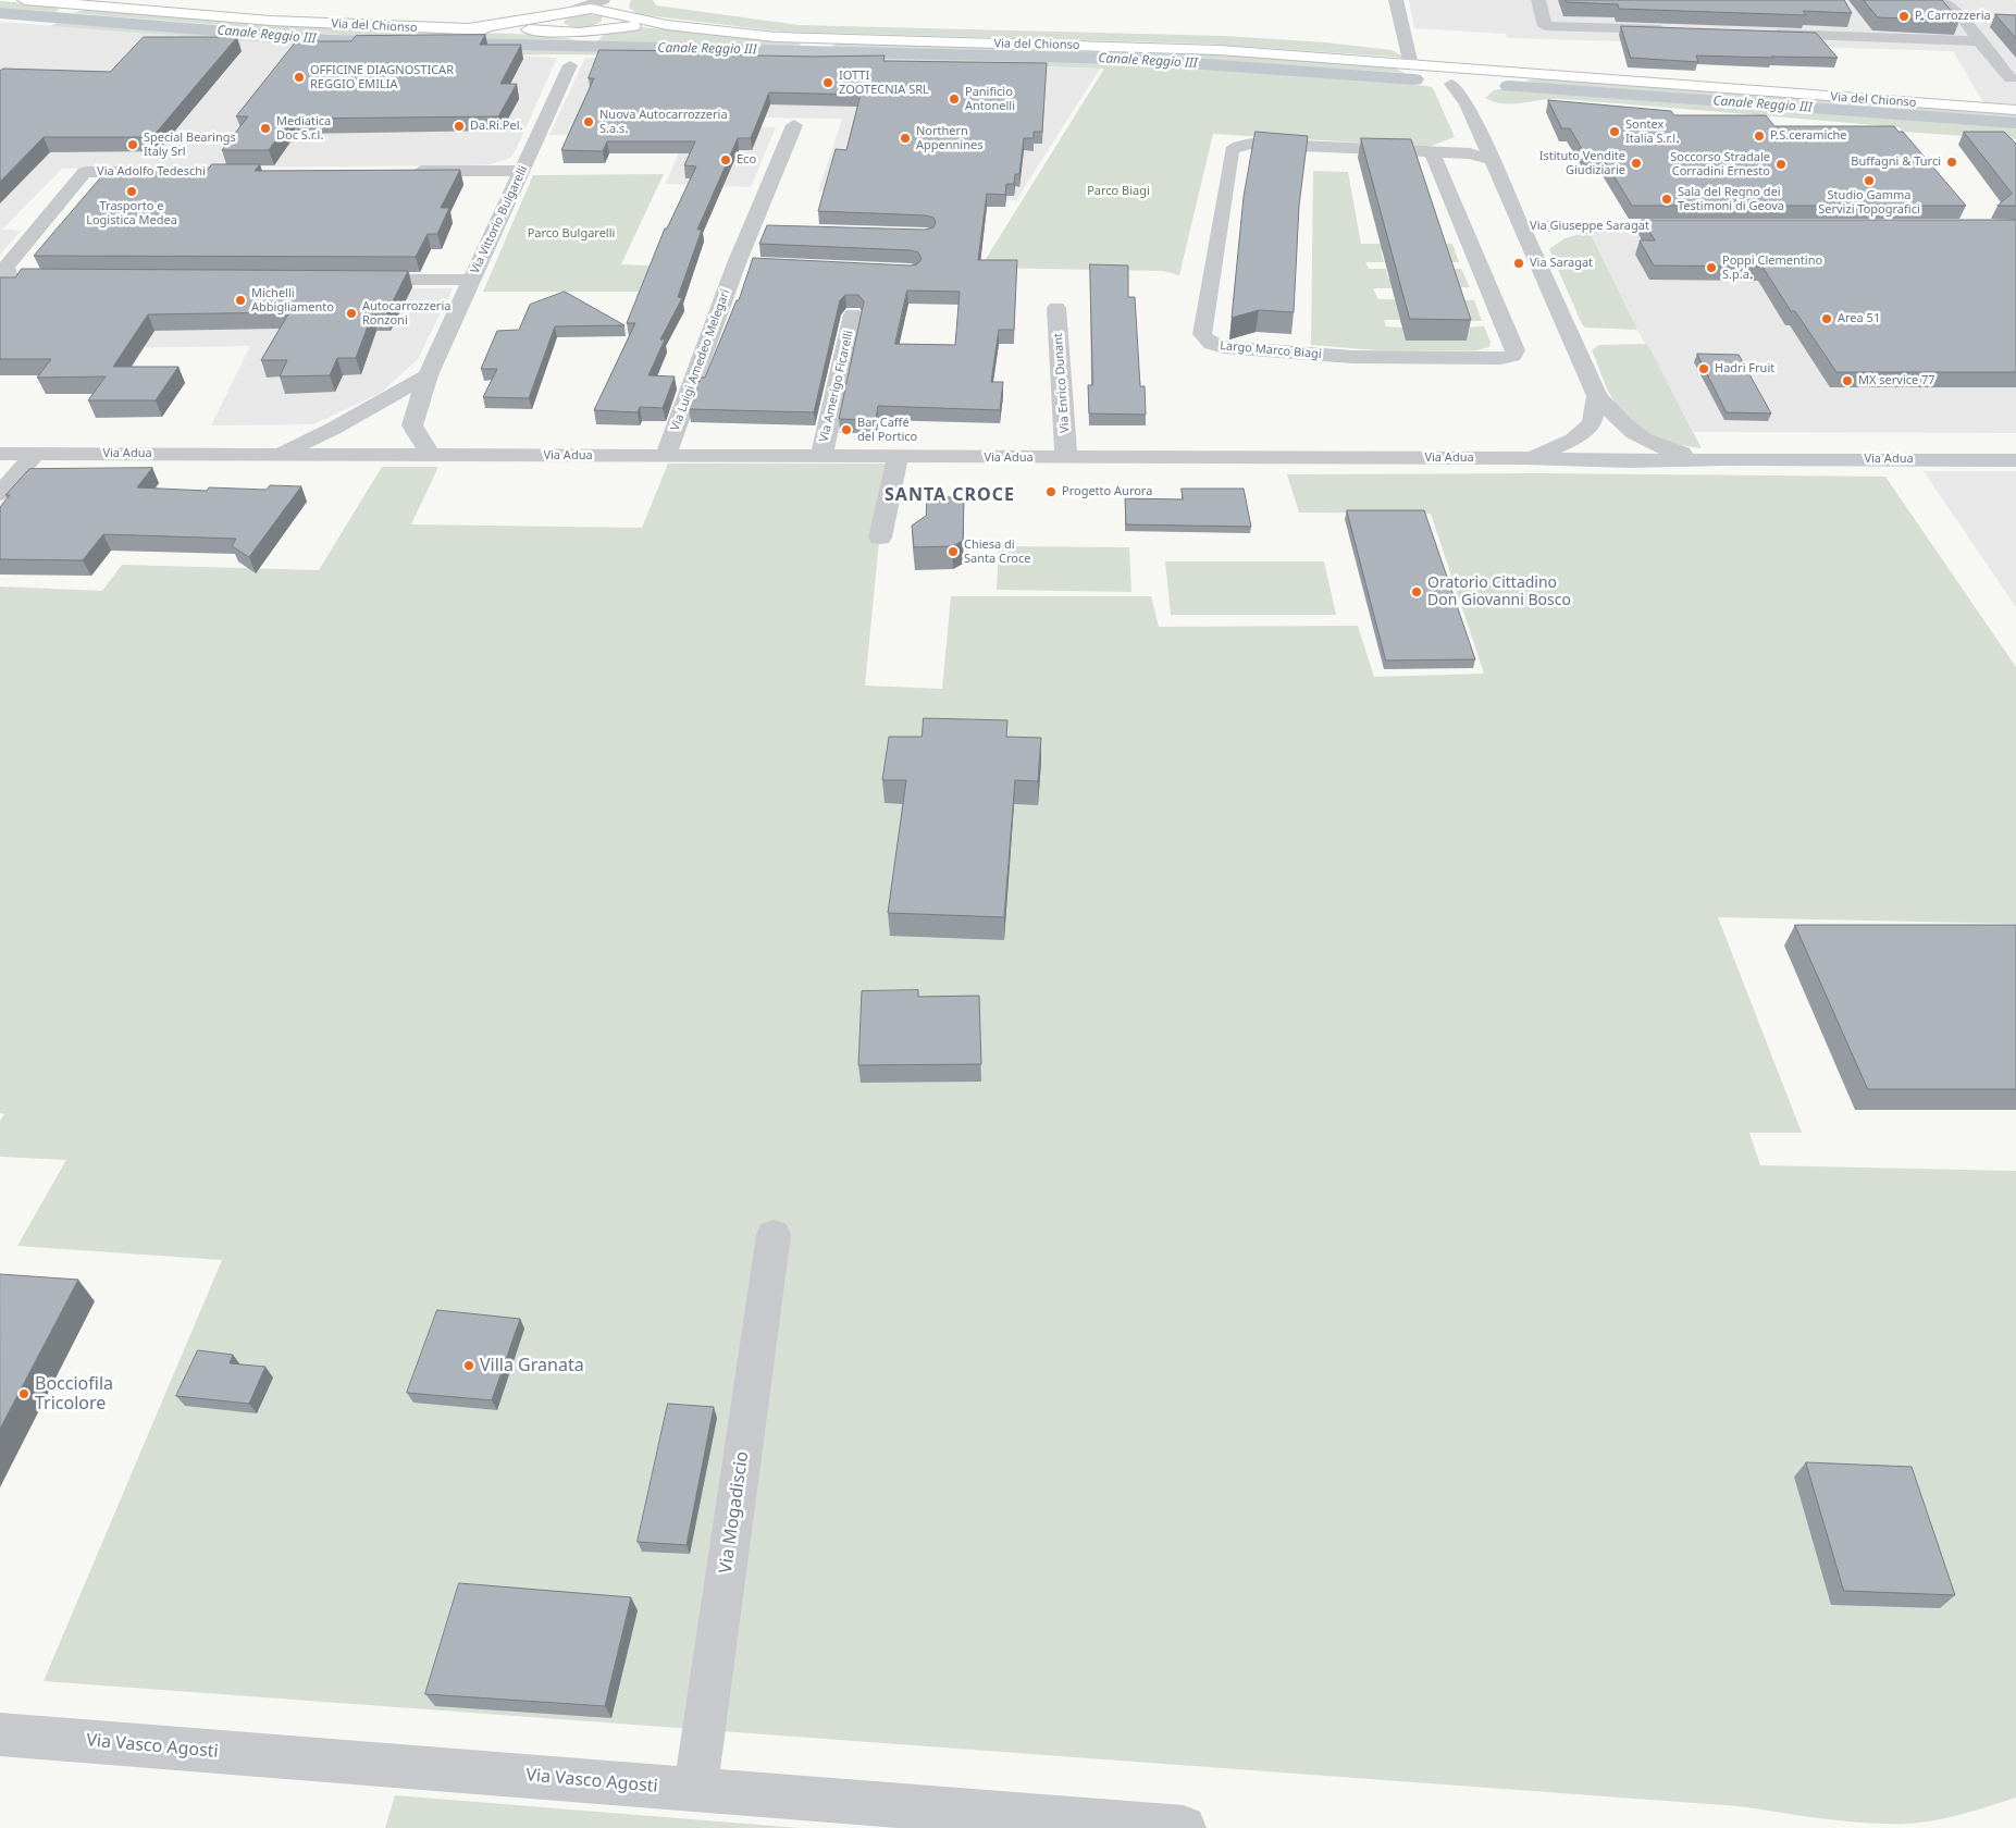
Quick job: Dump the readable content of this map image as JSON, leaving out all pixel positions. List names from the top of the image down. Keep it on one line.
{"streets":{"main road":["Via del Chionso"],"street":["Via Adolfo Tedeschi","Via Vittorio Bulgarelli","Via Giuseppe Saragat","Largo Marco Biagi","Via Luigi Amedeo Melegari","Via Enrico Dunant","Via Amerigo Ficarelli","Via Adua","Via Mogadiscio","Via Vasco Agosti"]},"crossings":[["Via del Chionso","Via Giuseppe Saragat"],["Via Giuseppe Saragat","Largo Marco Biagi"],["Via Giuseppe Saragat","Via Adua"],["Via Luigi Amedeo Melegari","Via Adua"],["Via Enrico Dunant","Via Adua"],["Via Amerigo Ficarelli","Via Adua"],["Via Mogadiscio","Via Vasco Agosti"]],"districts":["SANTA CROCE"],"water":["Canale Reggio III"],"parks":["Parco Biagi","Parco Bulgarelli"],"places":["P. Carrozzeria","OFFICINE DIAGNOSTICAR REGGIO EMILIA","IOTTI ZOOTECNIA SRL","Panificio Antonelli","Nuova Autocarrozzeria S.a.s.","Da.Ri.Pel.","Mediatica Doc S.r.l.","Sontex Italia S.r.l.","P.S.ceramiche","Northern Appennines","Special Bearings Italy Srl","Eco","Buffagni & Turci","Istituto Vendite Giudiziarie","Soccorso Stradale Corradini Ernesto","Studio Gamma Servizi Topografici","Trasporto e Logistica Medea","Sala del Regno dei Testimoni di Geova","Via Saragat","Poppi Clementino S.p.a.","Michelli Abbigliamento","Autocarrozzeria Ronzoni","Area 51","Hadri Fruit","MX service 77","Bar Caffé del Portico","Progetto Aurora","Chiesa di Santa Croce","Oratorio Cittadino Don Giovanni Bosco","Villa Granata","Bocciofila Tricolore"]}
